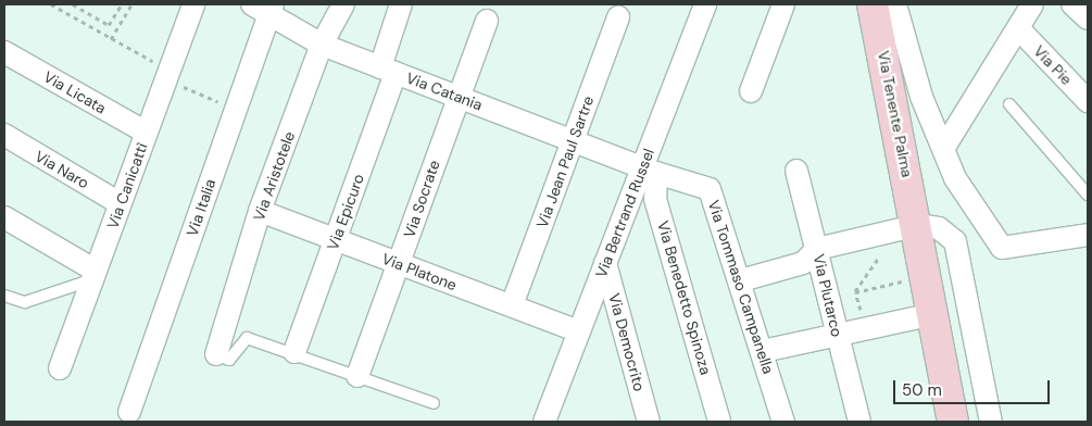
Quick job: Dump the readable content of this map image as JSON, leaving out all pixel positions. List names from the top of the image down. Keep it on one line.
{"streets":{"main road":["Via Tenente Palma"],"street":["Via Pie","Via Catania","Via Licata","Via Jean Paul Sartre","Via Naro","Via Aristotele","Via Canicattì","Via Socrate","Via Italia","Via Epicuro","Via Bertrand Russel","Via Platone","Via Tommaso Campanella","Via Plutarco","Via Benedetto Spinoza","Via Democrito"]},"crossings":[["Via Catania","Via Jean Paul Sartre"],["Via Catania","Via Aristotele"],["Via Catania","Via Socrate"],["Via Catania","Via Italia"],["Via Catania","Via Epicuro"],["Via Catania","Via Bertrand Russel"],["Via Catania","Via Tommaso Campanella"],["Via Catania","Via Benedetto Spinoza"],["Via Licata","Via Canicattì"],["Via Jean Paul Sartre","Via Platone"],["Via Naro","Via Canicattì"],["Via Aristotele","Via Platone"],["Via Socrate","Via Platone"],["Via Epicuro","Via Platone"],["Via Bertrand Russel","Via Platone"],["Via Bertrand Russel","Via Tommaso Campanella"],["Via Bertrand Russel","Via Benedetto Spinoza"],["Via Bertrand Russel","Via Democrito"],["Via Tommaso Campanella","Via Benedetto Spinoza"]],"scale_bar":"50 m"}
